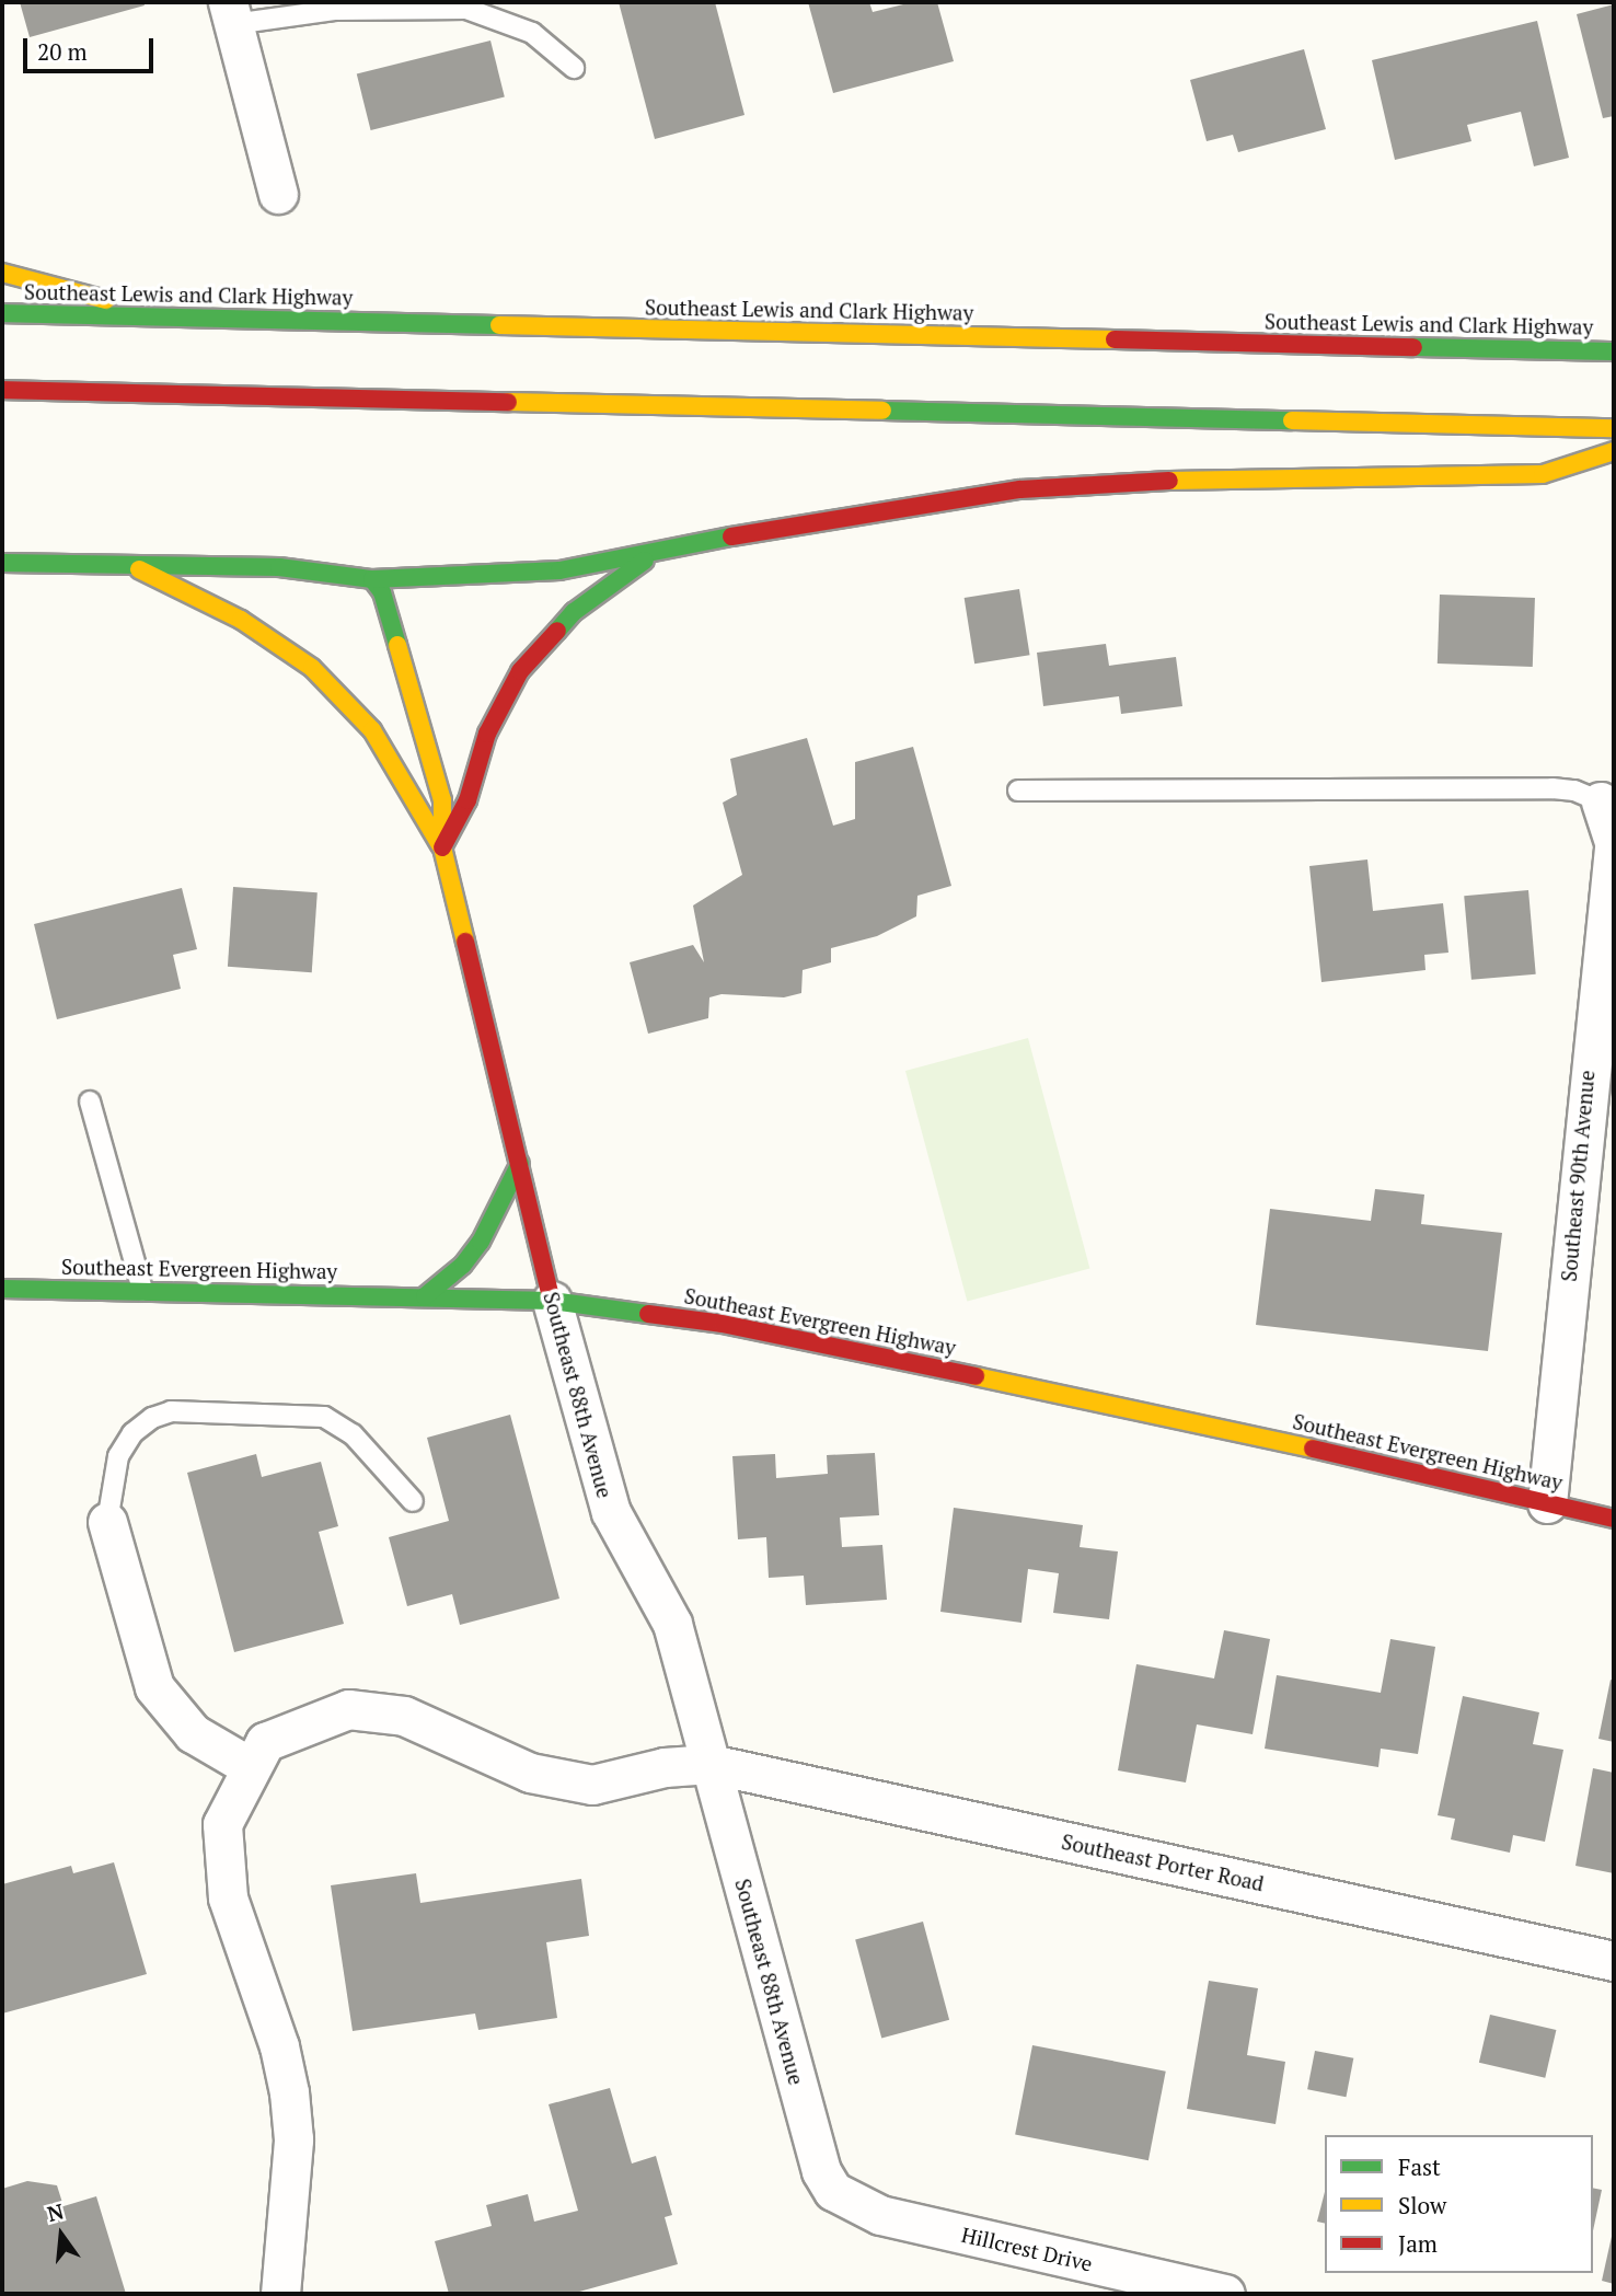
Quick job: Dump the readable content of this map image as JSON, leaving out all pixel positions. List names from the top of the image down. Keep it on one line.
{"streets":{"main road":["Southeast Lewis and Clark Highway","Southeast Evergreen Highway","Southeast 88th Avenue"],"street":["Southeast 90th Avenue","Southeast Porter Road","Hillcrest Drive"]},"crossings":[["Southeast 90th Avenue","Southeast Evergreen Highway"],["Southeast Evergreen Highway","Southeast 88th Avenue"],["Southeast 88th Avenue","Southeast Porter Road"],["Southeast 88th Avenue","Hillcrest Drive"]],"legend":["Fast","Slow","Jam"],"scale_bar":"20 m","north":"top"}
